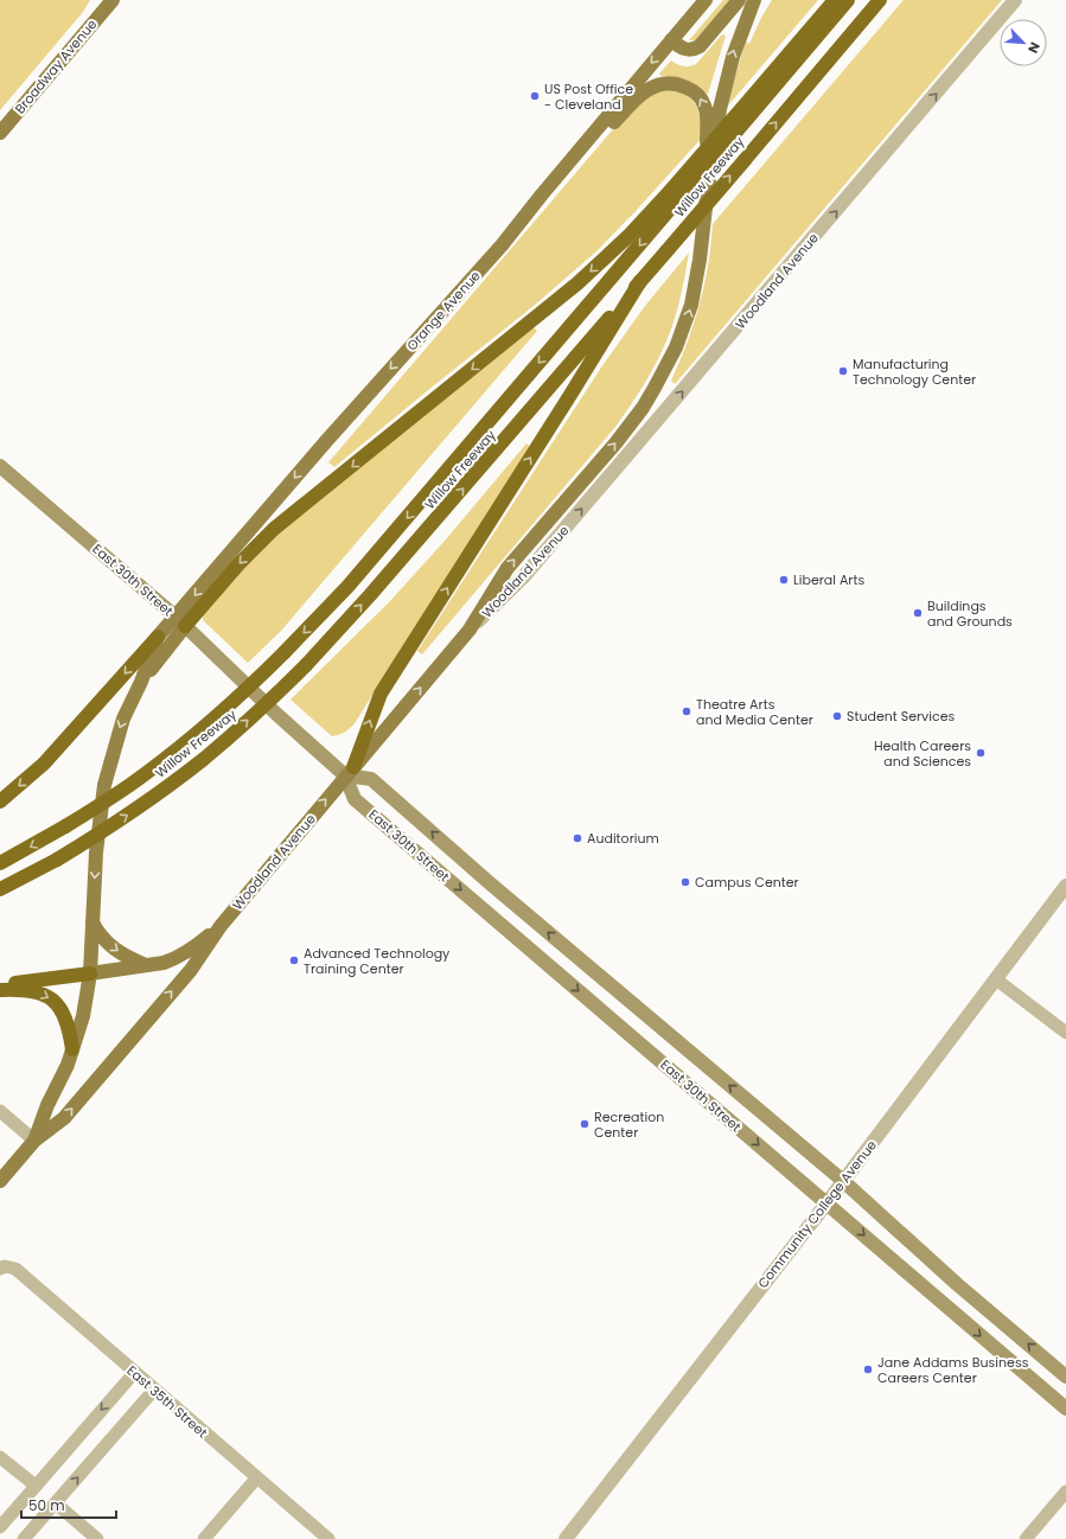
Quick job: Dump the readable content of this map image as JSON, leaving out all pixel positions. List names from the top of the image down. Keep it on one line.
{"streets":{"highway":["Willow Freeway"],"main road":["Broadway Avenue","Woodland Avenue","Orange Avenue","East 30th Street"],"street":["Community College Avenue","East 35th Street"]},"crossings":[["Woodland Avenue","Orange Avenue"],["Woodland Avenue","East 30th Street"],["Orange Avenue","East 30th Street"],["East 30th Street","Community College Avenue"]],"one_way":["Orange Avenue"],"places":["US Post Office - Cleveland","Manufacturing Technology Center","Liberal Arts","Buildings and Grounds","Theatre Arts and Media Center","Student Services","Health Careers and Sciences","Auditorium","Campus Center","Advanced Technology Training Center","Recreation Center","Jane Addams Business Careers Center"],"scale_bar":"50 m","north":"bottom right"}
